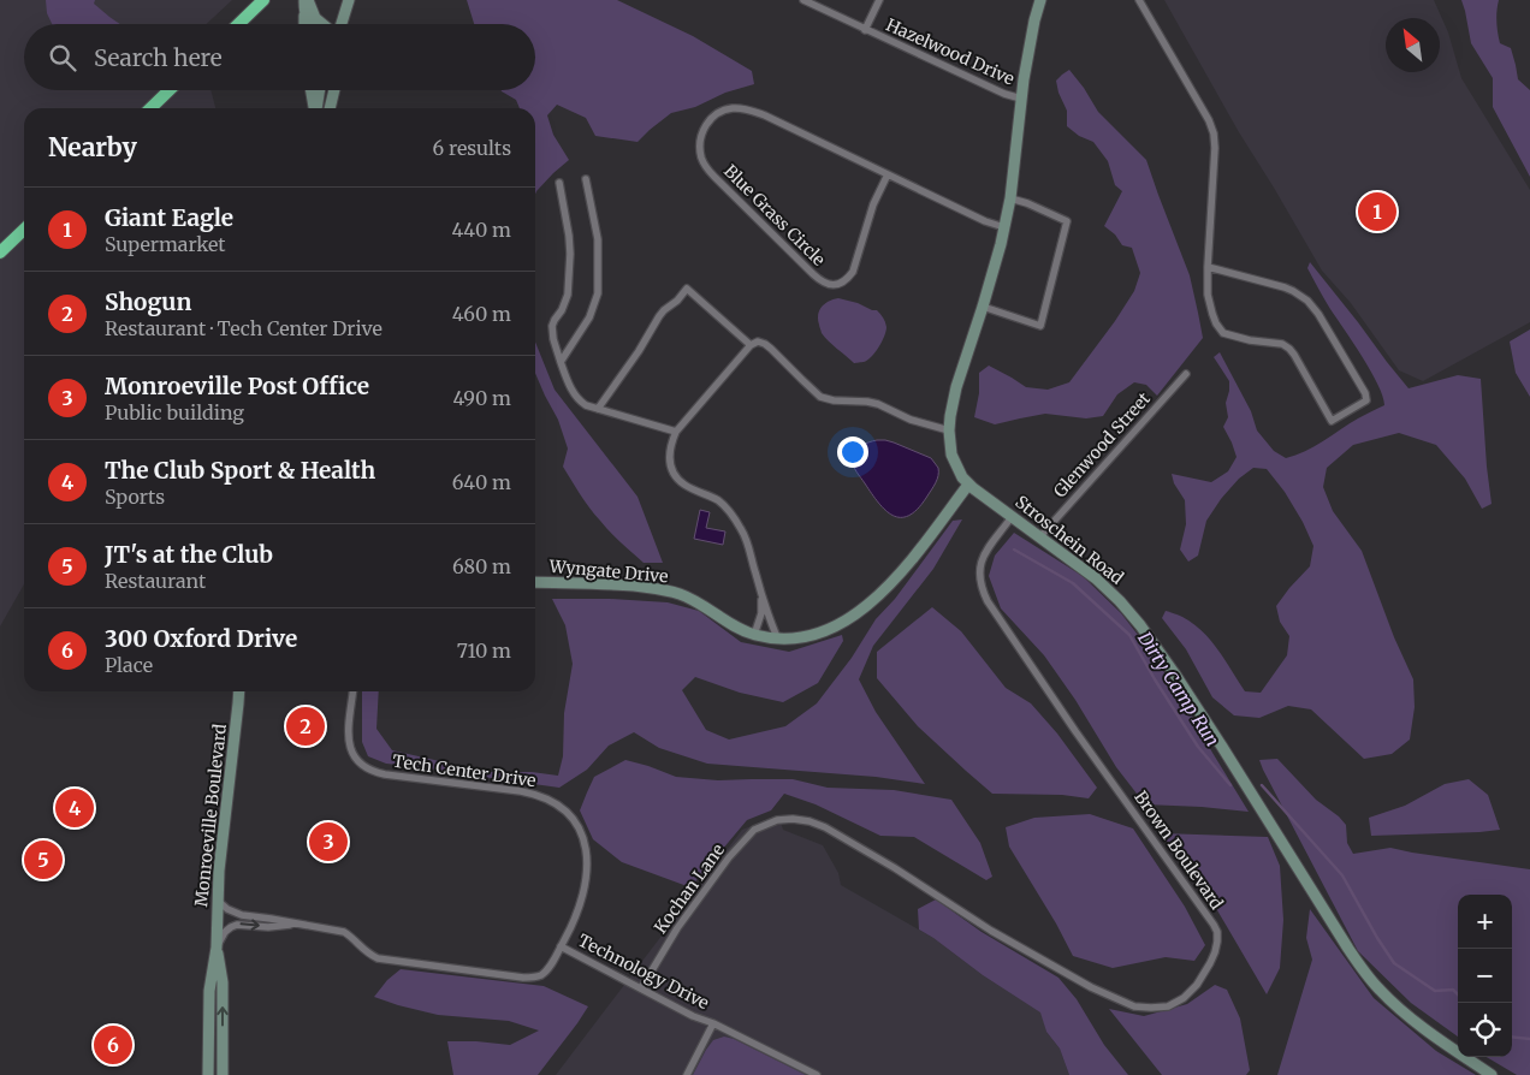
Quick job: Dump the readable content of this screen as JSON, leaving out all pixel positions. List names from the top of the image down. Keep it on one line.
{"streets":{"street":["Hazelwood Drive","Blue Grass Circle","Glenwood Street","Stroschein Road","Wyngate Drive","Tech Center Drive","Monroeville Boulevard","Brown Boulevard","Kochan Lane","Technology Drive"]},"crossings":[["Hazelwood Drive","Stroschein Road"],["Blue Grass Circle","Stroschein Road"],["Glenwood Street","Stroschein Road"],["Stroschein Road","Wyngate Drive"],["Stroschein Road","Brown Boulevard"],["Tech Center Drive","Monroeville Boulevard"],["Tech Center Drive","Technology Drive"],["Brown Boulevard","Kochan Lane"],["Kochan Lane","Technology Drive"]],"water":["Dirty Camp Run"],"north":"top left","page":{"search":"Search here","heading":["Nearby","6 results"],"list":[{"mark":"1","name":"Giant Eagle","note":"Supermarket","value":"440 m"},{"mark":"2","name":"Shogun","note":"Restaurant · Tech Center Drive","value":"460 m"},{"mark":"3","name":"Monroeville Post Office","note":"Public building","value":"490 m"},{"mark":"4","name":"The Club Sport & Health","note":"Sports","value":"640 m"},{"mark":"5","name":"JT's at the Club","note":"Restaurant","value":"680 m"},{"mark":"6","name":"300 Oxford Drive","note":"Place","value":"710 m"}],"pins":["1","2","4","3","5","6"],"map_buttons":["+","−"]}}
